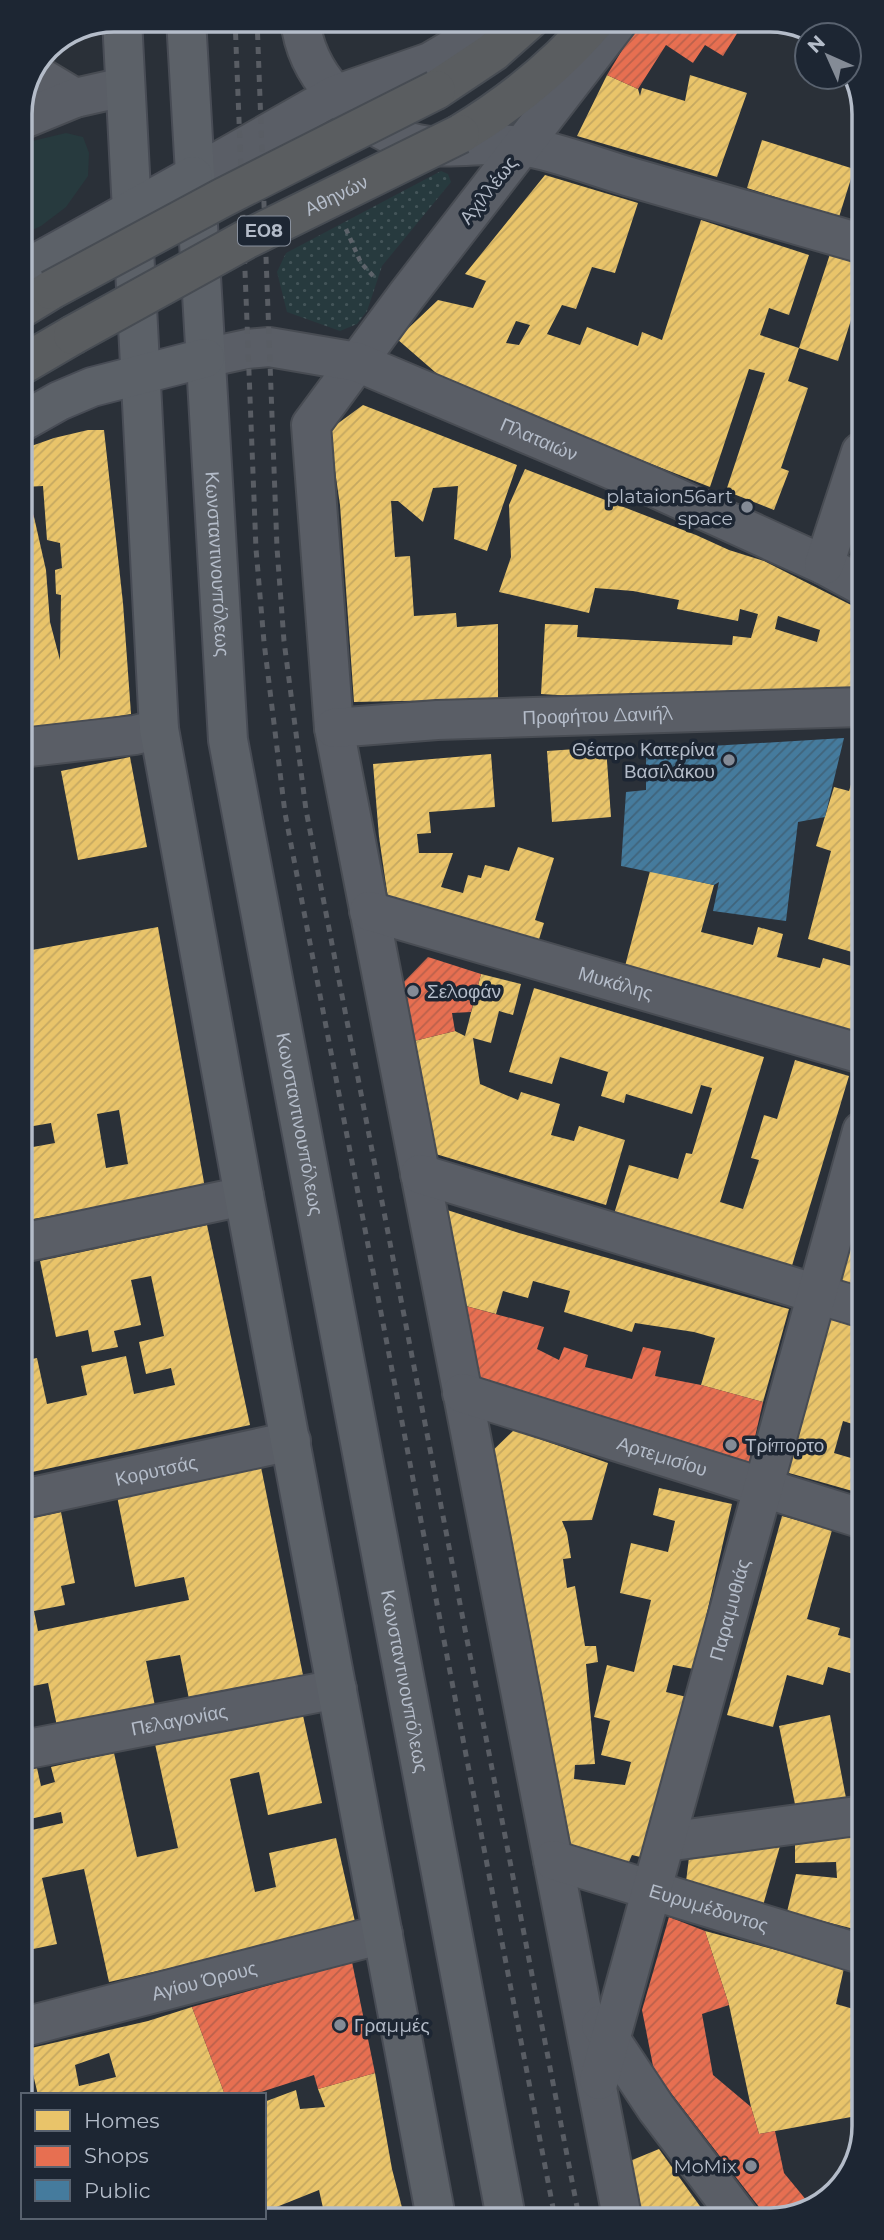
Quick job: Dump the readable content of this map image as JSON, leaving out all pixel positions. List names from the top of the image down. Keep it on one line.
{"streets":{"highway":["Αθηνών","ΕΟ8"],"main road":["Κωνσταντινουπόλεως"],"street":["Αχιλλέως","Πλαταιών","Προφήτου Δανιήλ","Μυκάλης","Αρτεμισίου","Κορυτσάς","Παραμυθιάς","Πελαγονίας","Ευρυμέδοντος","Αγίου Όρους"]},"crossings":[["Αχιλλέως","Πλαταιών"],["Πλαταιών","Κωνσταντινουπόλεως"],["Αρτεμισίου","Παραμυθιάς"],["Παραμυθιάς","Ευρυμέδοντος"]],"places":["plataion56art space","Θέατρο Κατερίνα Βασιλάκου","Σελοφάν","Τρίπορτο","Γραμμές","MoMix"],"legend":["Homes","Shops","Public"],"north":"top left"}
